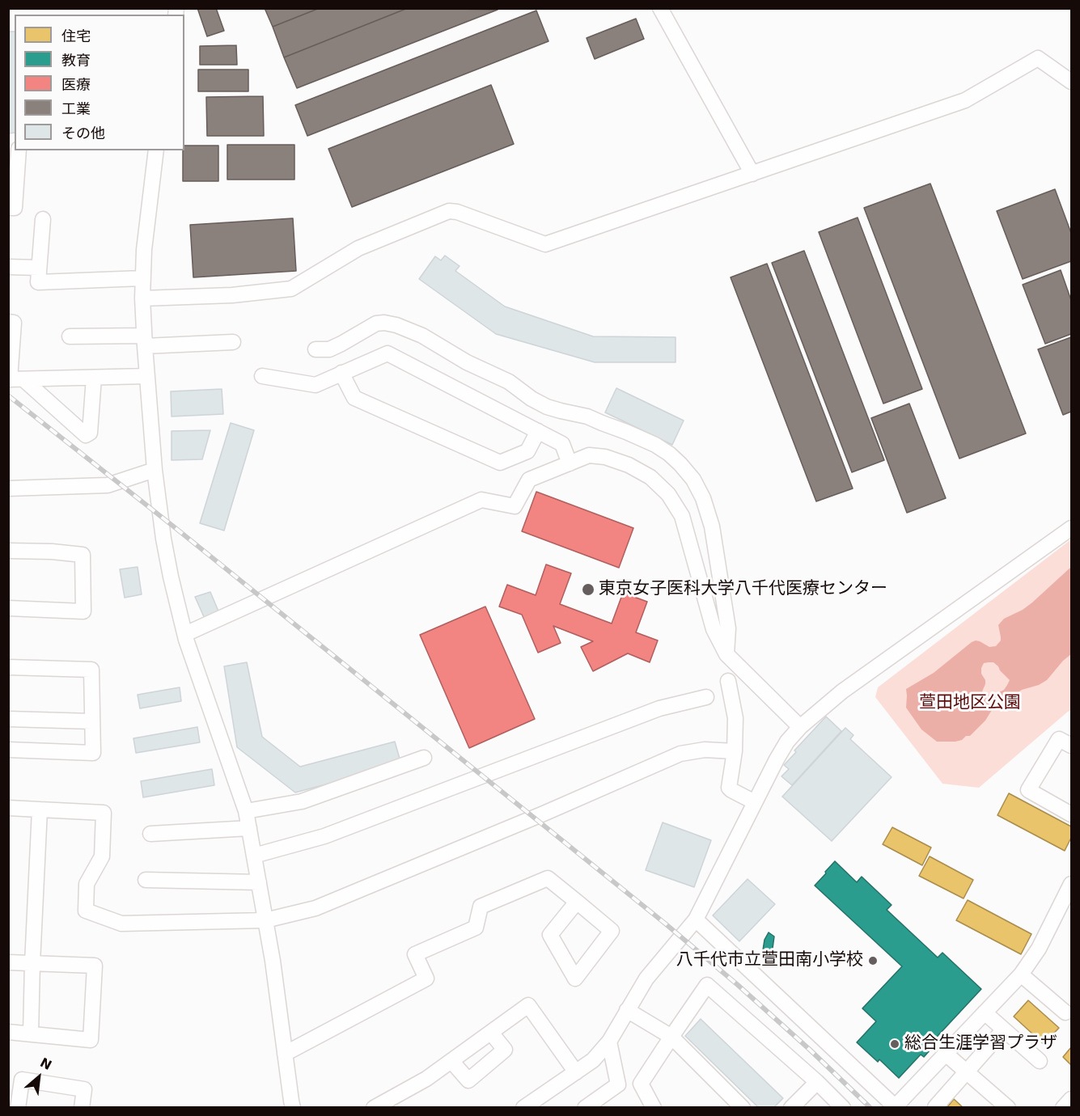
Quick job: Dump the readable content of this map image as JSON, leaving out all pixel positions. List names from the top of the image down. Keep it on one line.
{"parks":["萱田地区公園"],"places":["東京女子医科大学八千代医療センター","八千代市立萱田南小学校","総合生涯学習プラザ"],"legend":["住宅","教育","医療","工業","その他"],"north":"top right"}
